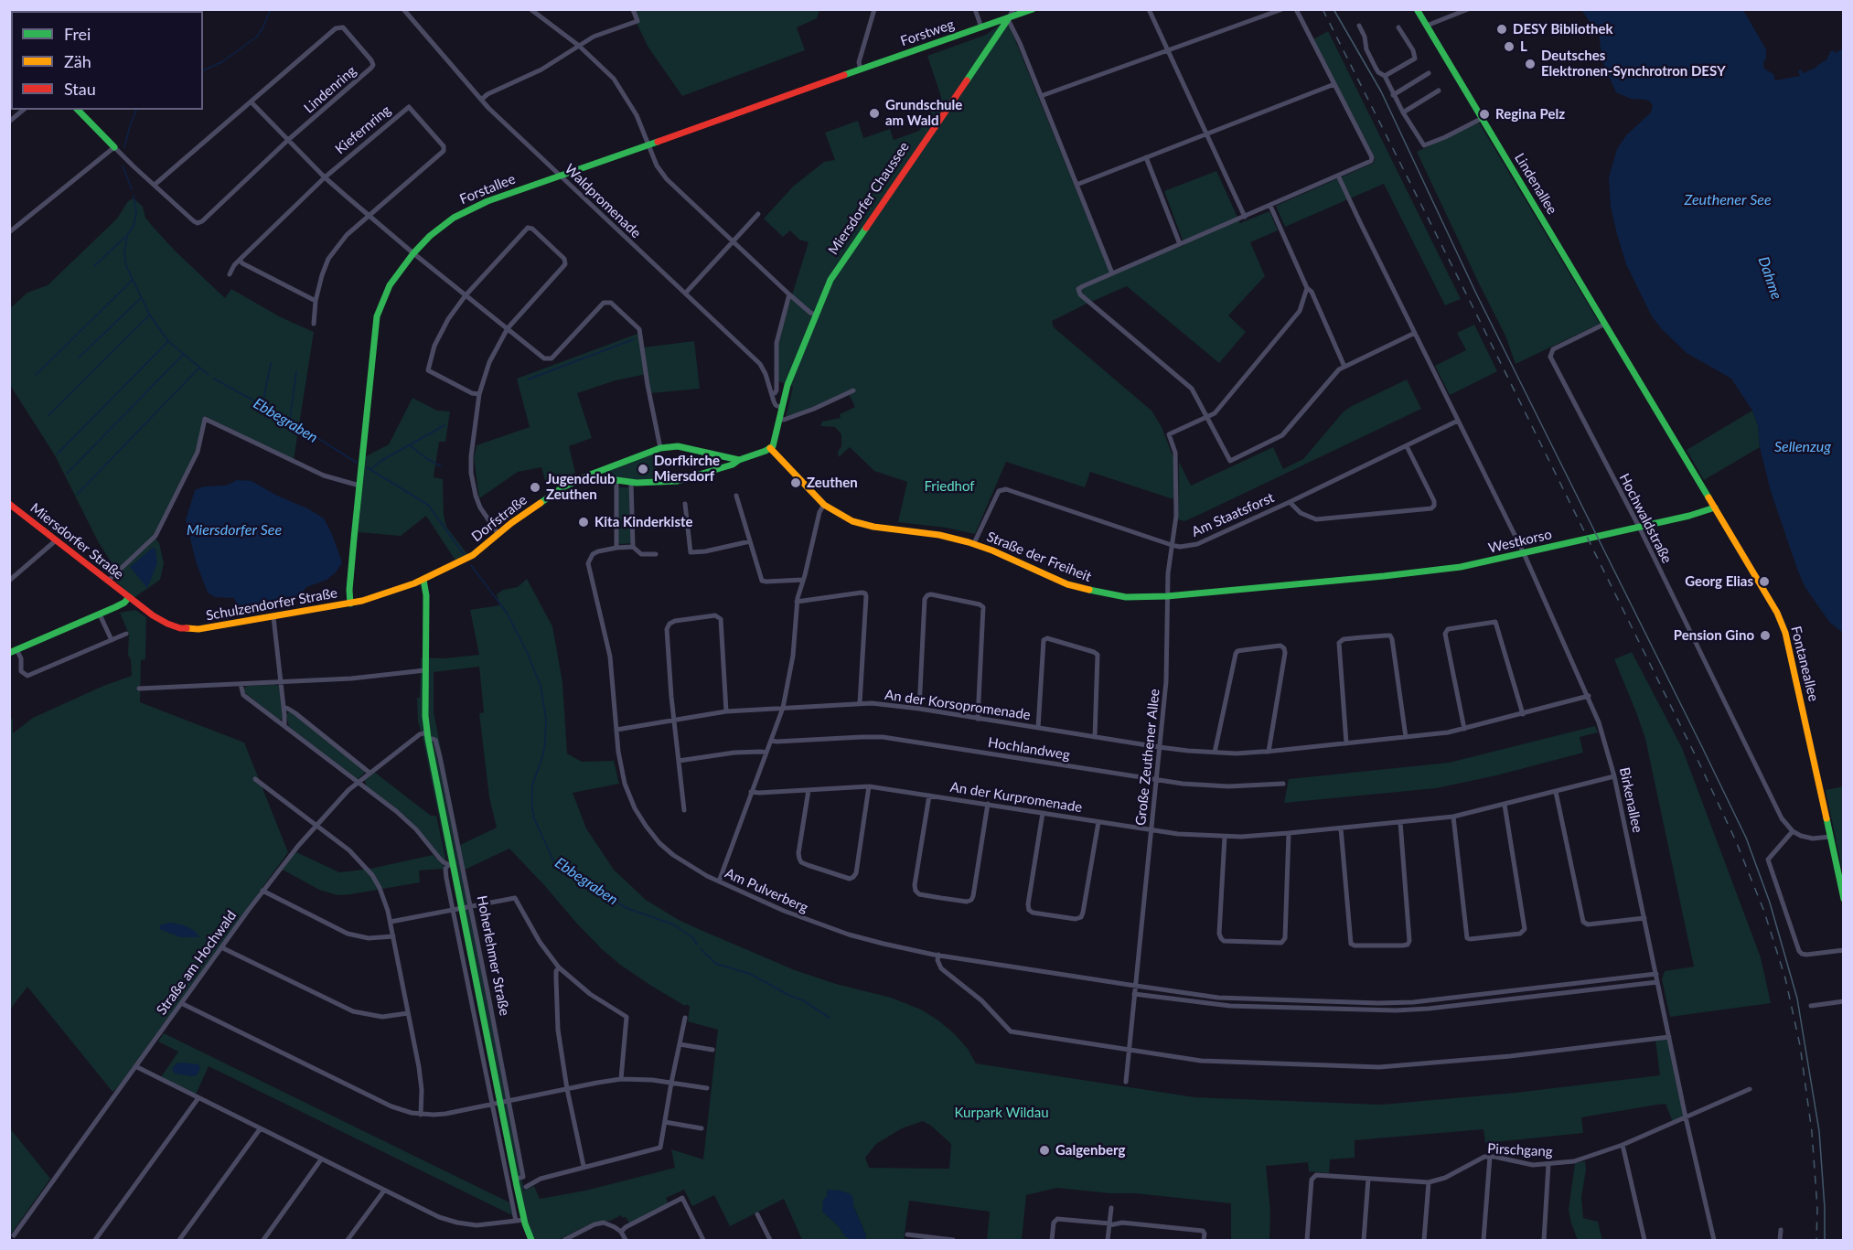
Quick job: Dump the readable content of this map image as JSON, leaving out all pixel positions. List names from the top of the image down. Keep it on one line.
{"streets":{"street":["Forstweg","Lindenring","Kiefernring","Lindenallee","Forstallee","Miersdorfer Chaussee","Waldpromenade","Am Staatsforst","Dorfstraße","Hochwaldstraße","Miersdorfer Straße","Westkorso","Straße der Freiheit","Schulzendorfer Straße","Fontaneallee","An der Korsopromenade","Hochlandweg","Große Zeuthener Allee","An der Kurpromenade","Birkenallee","Am Pulverberg","Hoherlehmer Straße","Straße am Hochwald","Pirschgang"]},"crossings":[["Forstweg","Forstallee"],["Forstweg","Miersdorfer Chaussee"],["Lindenallee","Hochwaldstraße"],["Lindenallee","Fontaneallee"],["Forstallee","Waldpromenade"],["Forstallee","Schulzendorfer Straße"],["Miersdorfer Chaussee","Waldpromenade"],["Am Staatsforst","Straße der Freiheit"],["Am Staatsforst","Große Zeuthener Allee"],["Am Staatsforst","Birkenallee"],["Dorfstraße","Schulzendorfer Straße"],["Dorfstraße","Hoherlehmer Straße"],["Hochwaldstraße","Westkorso"],["Miersdorfer Straße","Schulzendorfer Straße"],["Westkorso","Straße der Freiheit"],["Westkorso","Fontaneallee"],["Westkorso","Birkenallee"],["Straße der Freiheit","Große Zeuthener Allee"],["Schulzendorfer Straße","Hoherlehmer Straße"],["An der Korsopromenade","Große Zeuthener Allee"],["An der Korsopromenade","Birkenallee"],["An der Korsopromenade","Am Pulverberg"],["Hochlandweg","Große Zeuthener Allee"],["Große Zeuthener Allee","An der Kurpromenade"],["Große Zeuthener Allee","Am Pulverberg"],["An der Kurpromenade","Birkenallee"],["Birkenallee","Am Pulverberg"],["Birkenallee","Pirschgang"],["Hoherlehmer Straße","Straße am Hochwald"]],"water":["Zeuthener See","Dahme","Ebbegraben","Sellenzug","Miersdorfer See"],"parks":["Friedhof","Kurpark Wildau"],"places":["DESY Bibliothek","L","Deutsches Elektronen-Synchrotron DESY","Grundschule am Wald","Regina Pelz","Dorfkirche Miersdorf","Zeuthen","Jugendclub Zeuthen","Kita Kinderkiste","Georg Elias","Pension Gino","Galgenberg"],"legend":["Frei","Zäh","Stau"]}
